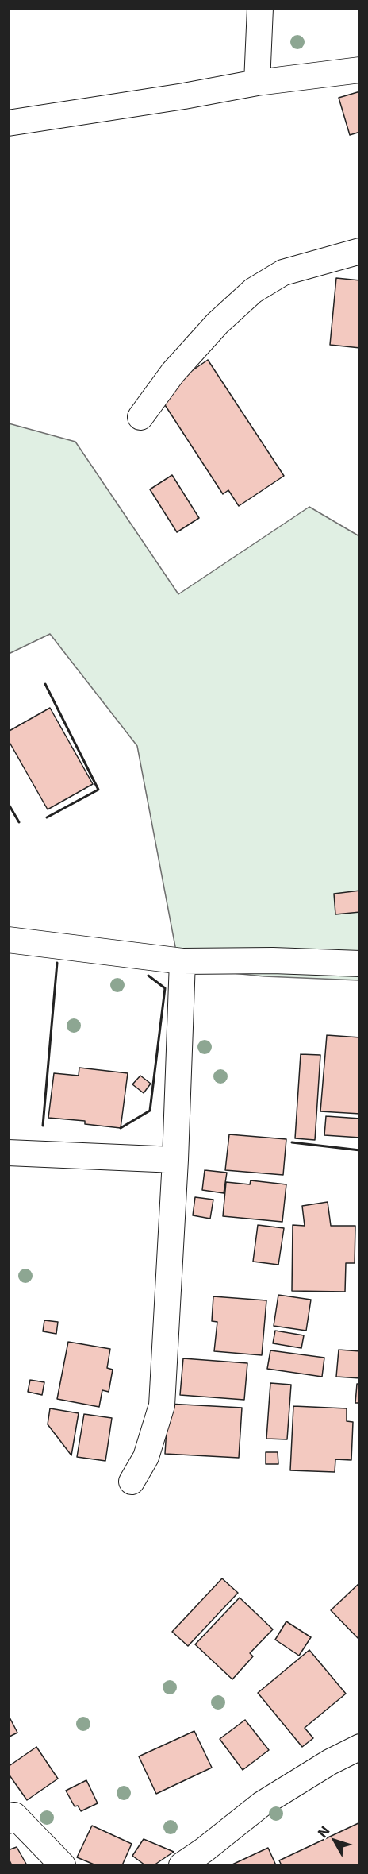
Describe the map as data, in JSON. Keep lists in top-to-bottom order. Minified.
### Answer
{"north":"top left"}
